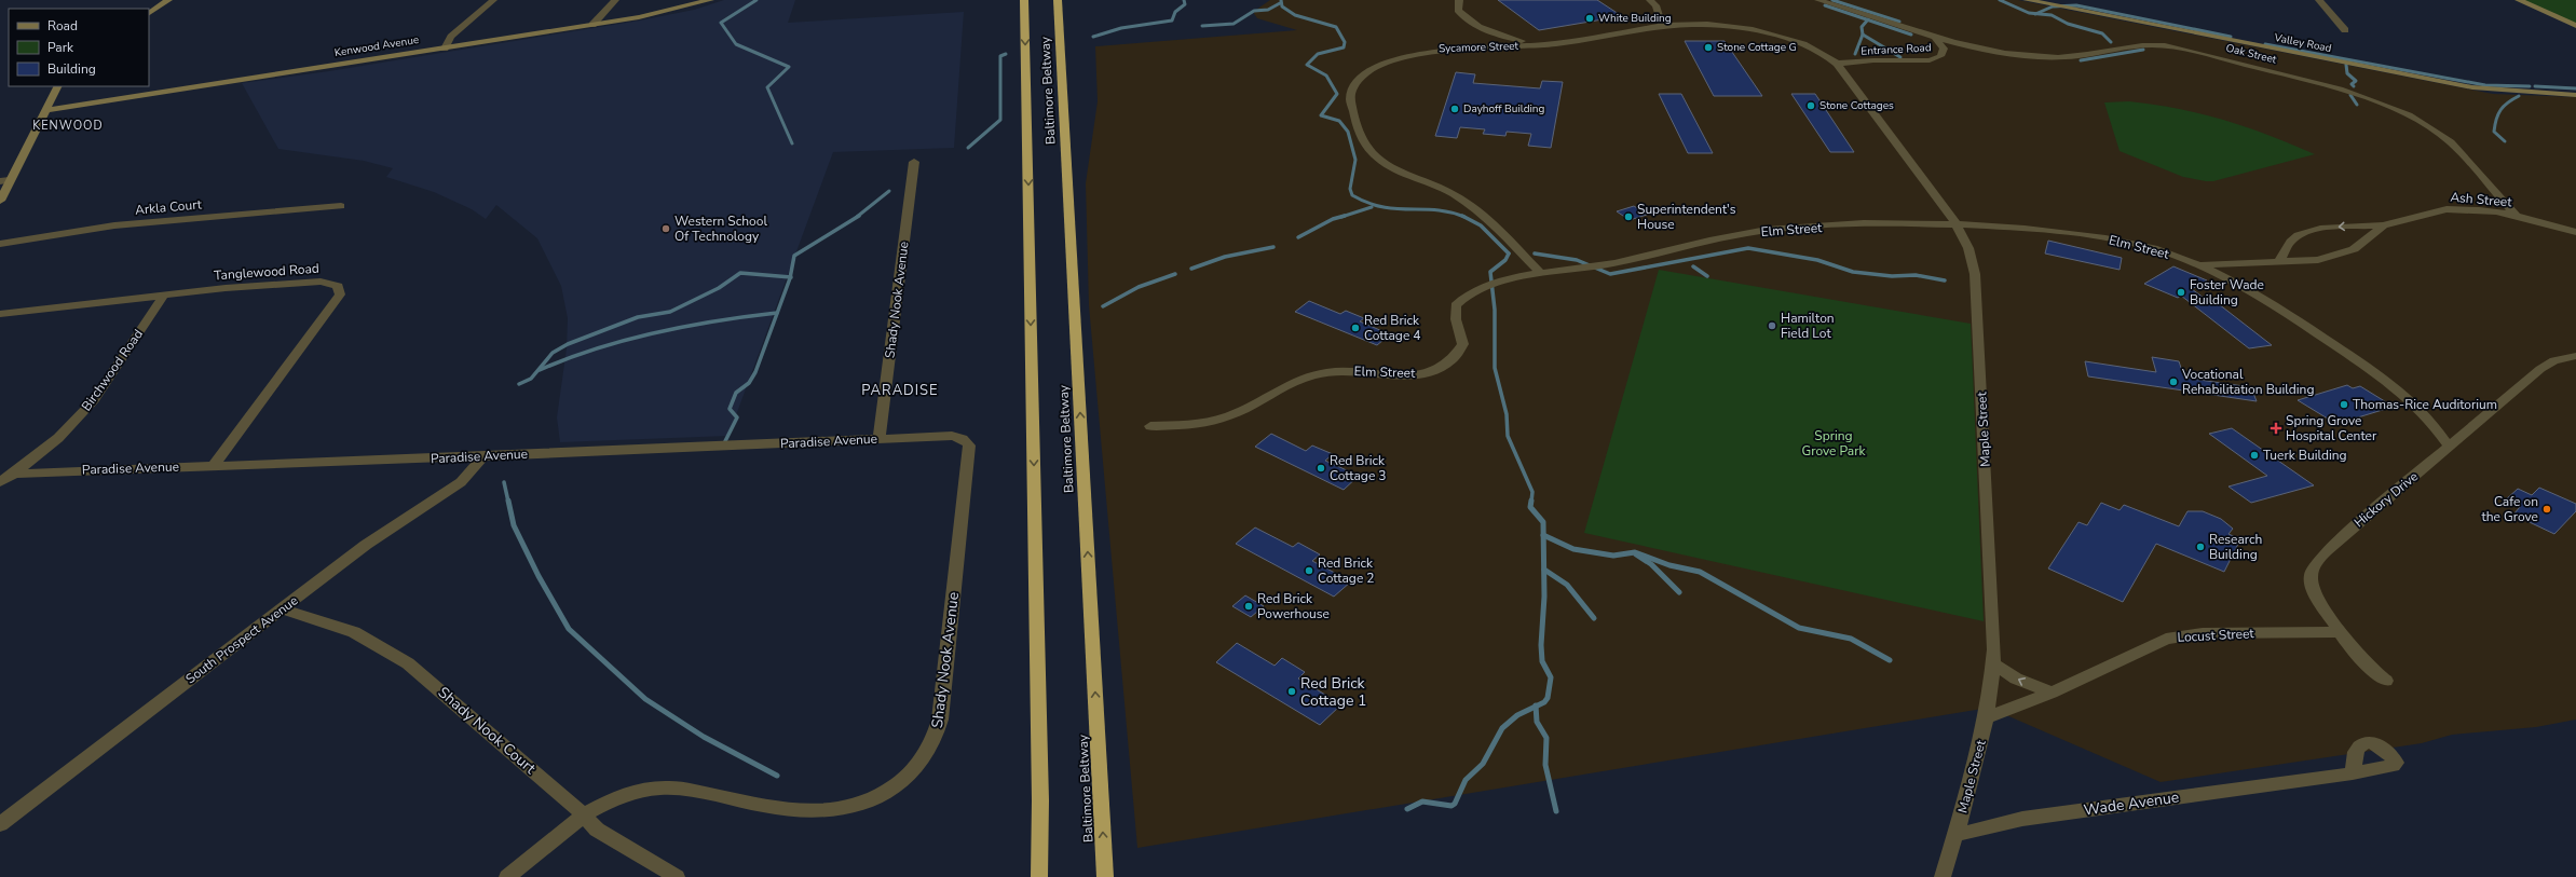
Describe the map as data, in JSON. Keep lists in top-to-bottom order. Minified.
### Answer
{"streets":{"highway":["Baltimore Beltway"],"street":["Valley Road","Kenwood Avenue","Sycamore Street","Entrance Road","Oak Street","Ash Street","Arkla Court","Elm Street","Tanglewood Road","Shady Nook Avenue","Birchwood Road","Maple Street","Paradise Avenue","Hickory Drive","Locust Street","South Prospect Avenue","Shady Nook Court","Wade Avenue"]},"crossings":[["Sycamore Street","Entrance Road"],["Sycamore Street","Elm Street"],["Sycamore Street","Maple Street"],["Entrance Road","Oak Street"],["Entrance Road","Maple Street"],["Oak Street","Ash Street"],["Ash Street","Elm Street"],["Elm Street","Maple Street"],["Elm Street","Hickory Drive"],["Tanglewood Road","Birchwood Road"],["Tanglewood Road","Paradise Avenue"],["Shady Nook Avenue","Paradise Avenue"],["Shady Nook Avenue","Shady Nook Court"],["Birchwood Road","Paradise Avenue"],["Maple Street","Locust Street"],["Maple Street","Wade Avenue"],["Paradise Avenue","South Prospect Avenue"],["Hickory Drive","Locust Street"],["South Prospect Avenue","Shady Nook Court"]],"districts":["KENWOOD","PARADISE"],"parks":["Spring Grove Park"],"places":{"other":["White Building","Stone Cottage G","Stone Cottages","Dayhoff Building","Superintendent's House","Western School Of Technology","Foster Wade Building","Hamilton Field Lot","Red Brick Cottage 4","Vocational Rehabilitation Building","Thomas-Rice Auditorium","Tuerk Building","Red Brick Cottage 3","Cafe on the Grove","Research Building","Red Brick Cottage 2","Red Brick Powerhouse","Red Brick Cottage 1"],"health":["Spring Grove Hospital Center"]},"legend":["Road","Park","Building"]}
